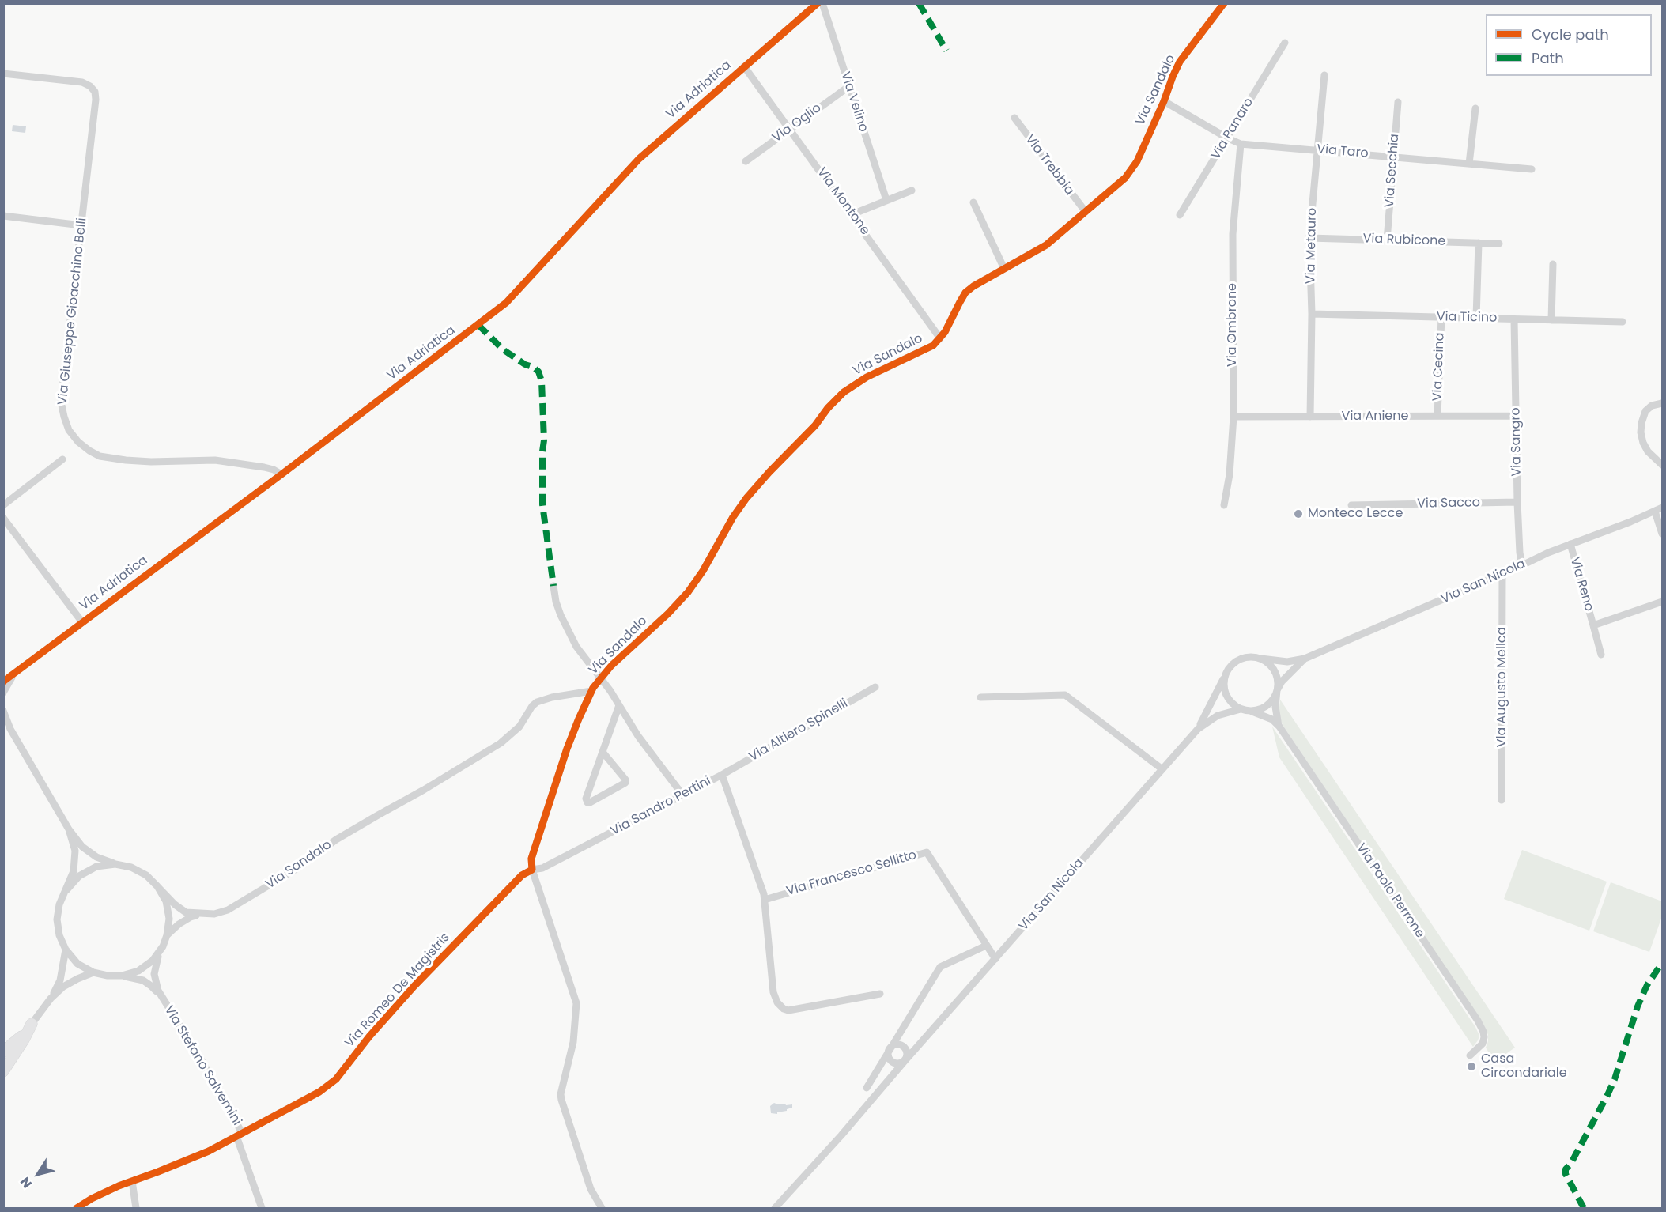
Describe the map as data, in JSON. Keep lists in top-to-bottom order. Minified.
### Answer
{"streets":{"street":["Via Adriatica","Via Sandalo","Via Velino","Via Oglio","Via Panaro","Via Taro","Via Trebbia","Via Secchia","Via Montone","Via Rubicone","Via Metauro","Via Giuseppe Gioacchino Belli","Via Ticino","Via Ombrone","Via Cecina","Via Aniene","Via Sangro","Via Sacco","Via San Nicola","Via Reno","Via Augusto Melica","Via Altiero Spinelli","Via Sandro Pertini","Via Francesco Sellitto","Via Paolo Perrone","Via Romeo De Magistris","Via Stefano Salvemini"]},"crossings":[["Via Adriatica","Via Montone"],["Via Adriatica","Via Giuseppe Gioacchino Belli"],["Via Sandalo","Via Taro"],["Via Sandalo","Via Trebbia"],["Via Sandalo","Via Montone"],["Via Sandalo","Via Stefano Salvemini"],["Via Velino","Via Oglio"],["Via Oglio","Via Montone"],["Via Panaro","Via Taro"],["Via Taro","Via Secchia"],["Via Taro","Via Metauro"],["Via Taro","Via Ombrone"],["Via Secchia","Via Rubicone"],["Via Rubicone","Via Metauro"],["Via Metauro","Via Ticino"],["Via Metauro","Via Aniene"],["Via Ticino","Via Cecina"],["Via Ticino","Via Sangro"],["Via Ombrone","Via Aniene"],["Via Cecina","Via Aniene"],["Via Aniene","Via Sangro"],["Via Sangro","Via Sacco"],["Via Sangro","Via San Nicola"],["Via San Nicola","Via Reno"],["Via San Nicola","Via Augusto Melica"],["Via San Nicola","Via Francesco Sellitto"],["Via San Nicola","Via Paolo Perrone"],["Via Altiero Spinelli","Via Sandro Pertini"],["Via Sandro Pertini","Via Francesco Sellitto"],["Via Sandro Pertini","Via Romeo De Magistris"],["Via Romeo De Magistris","Via Stefano Salvemini"]],"places":["Monteco Lecce","Casa Circondariale"],"legend":["Cycle path","Path"],"north":"bottom left"}
